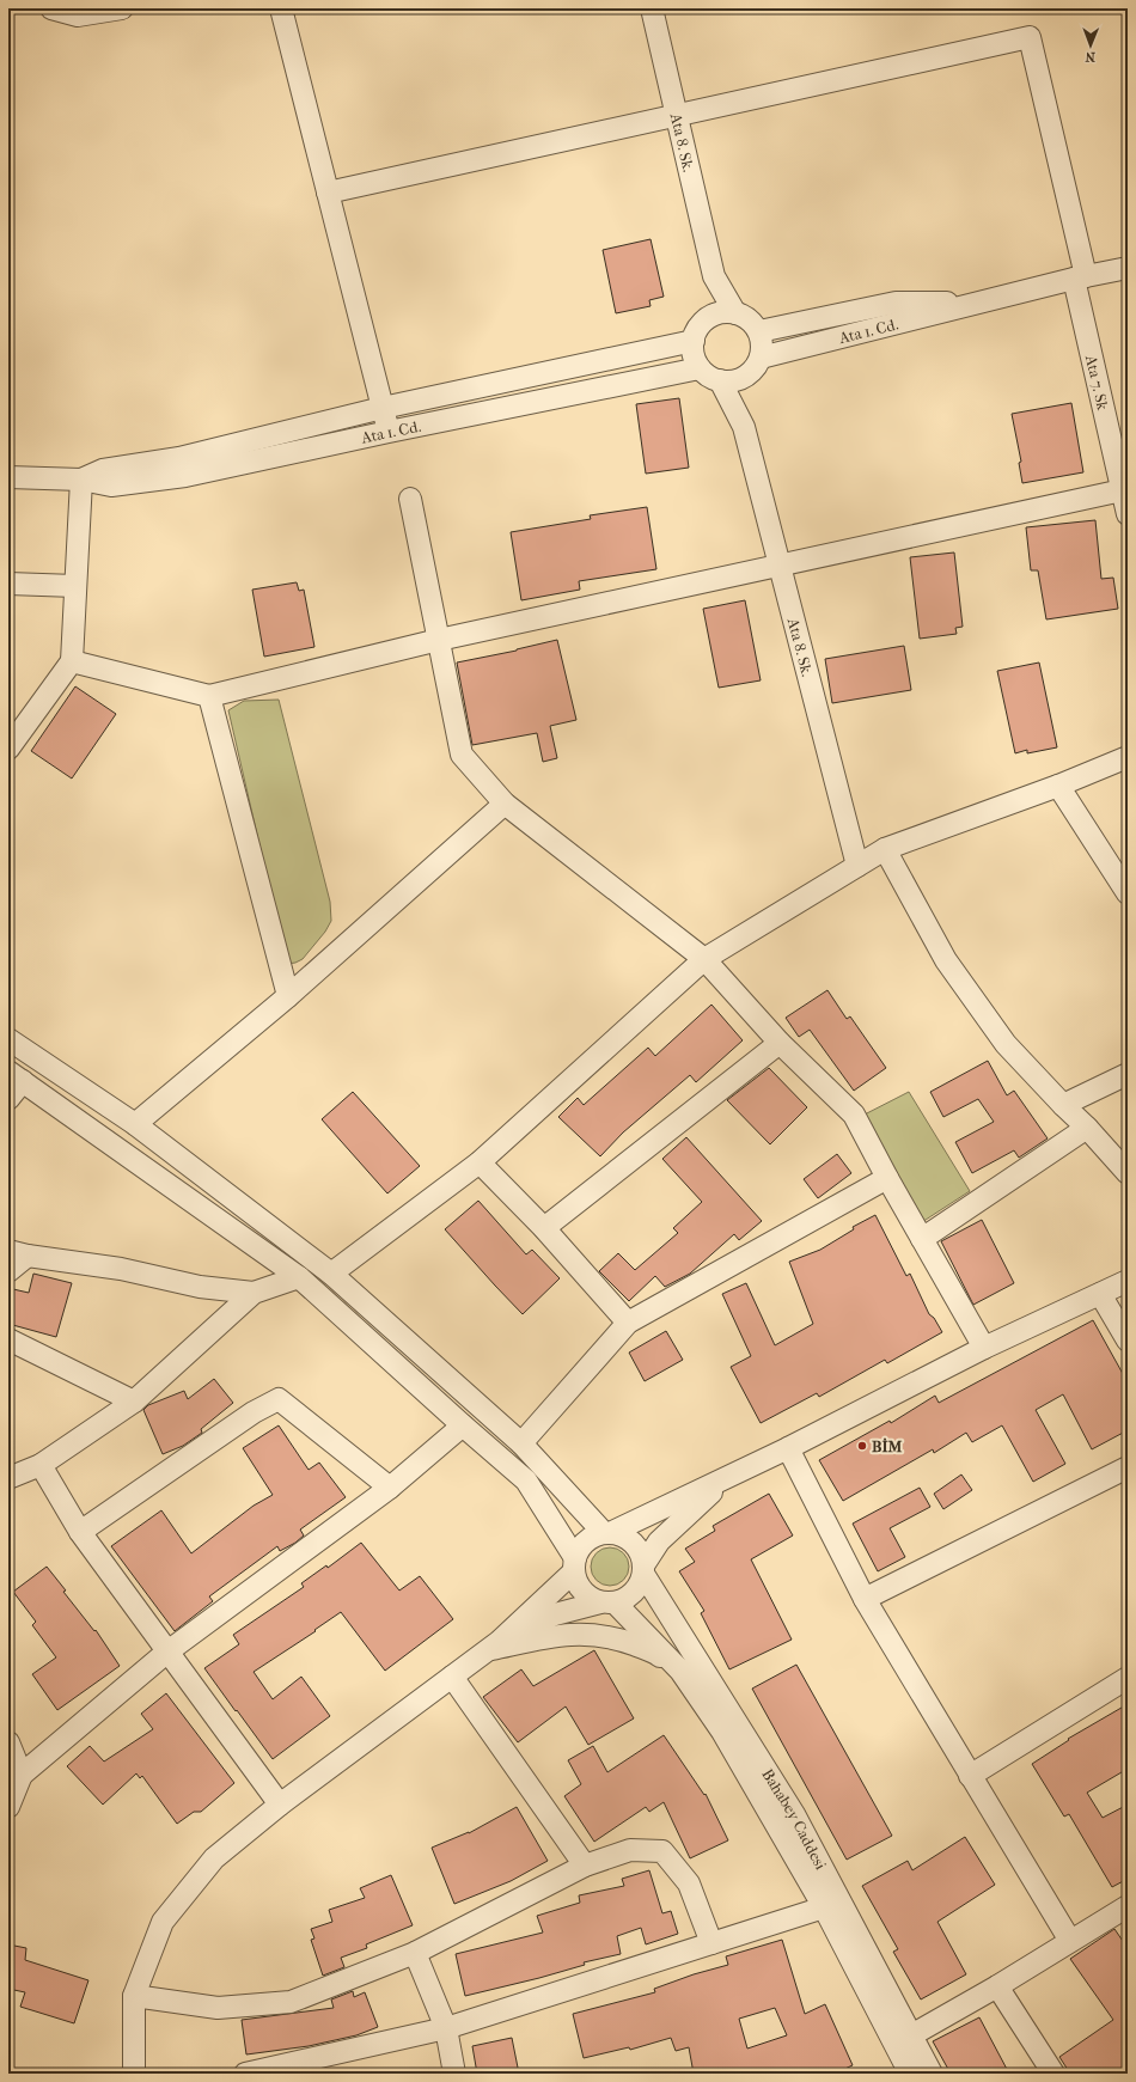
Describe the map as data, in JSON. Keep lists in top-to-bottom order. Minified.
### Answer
{"streets":{"street":["Ata 8. Sk.","Ata 1. Cd.","Ata 7. Sk","Bahabey Caddesi"]},"crossings":[["Ata 8. Sk.","Ata 7. Sk"],["Ata 1. Cd.","Ata 7. Sk"]],"places":["BİM"],"north":"bottom"}
